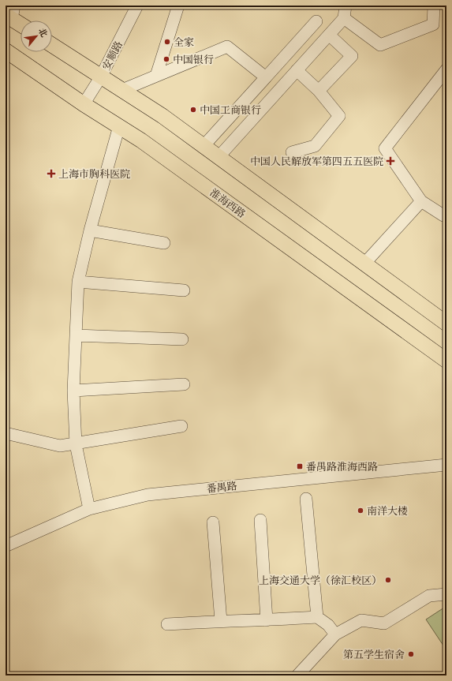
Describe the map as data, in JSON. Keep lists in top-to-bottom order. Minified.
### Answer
{"streets":{"main road":["淮海西路"],"street":["安顺路","番禺路"]},"crossings":[["安顺路","淮海西路"]],"places":{"other":["全家","中国银行","中国工商银行","南洋大楼","上海交通大学（徐汇校区）","第五学生宿舍"],"health":["中国人民解放军第四五五医院","上海市胸科医院"],"transit":["番禺路淮海西路"]},"north":"top right"}
